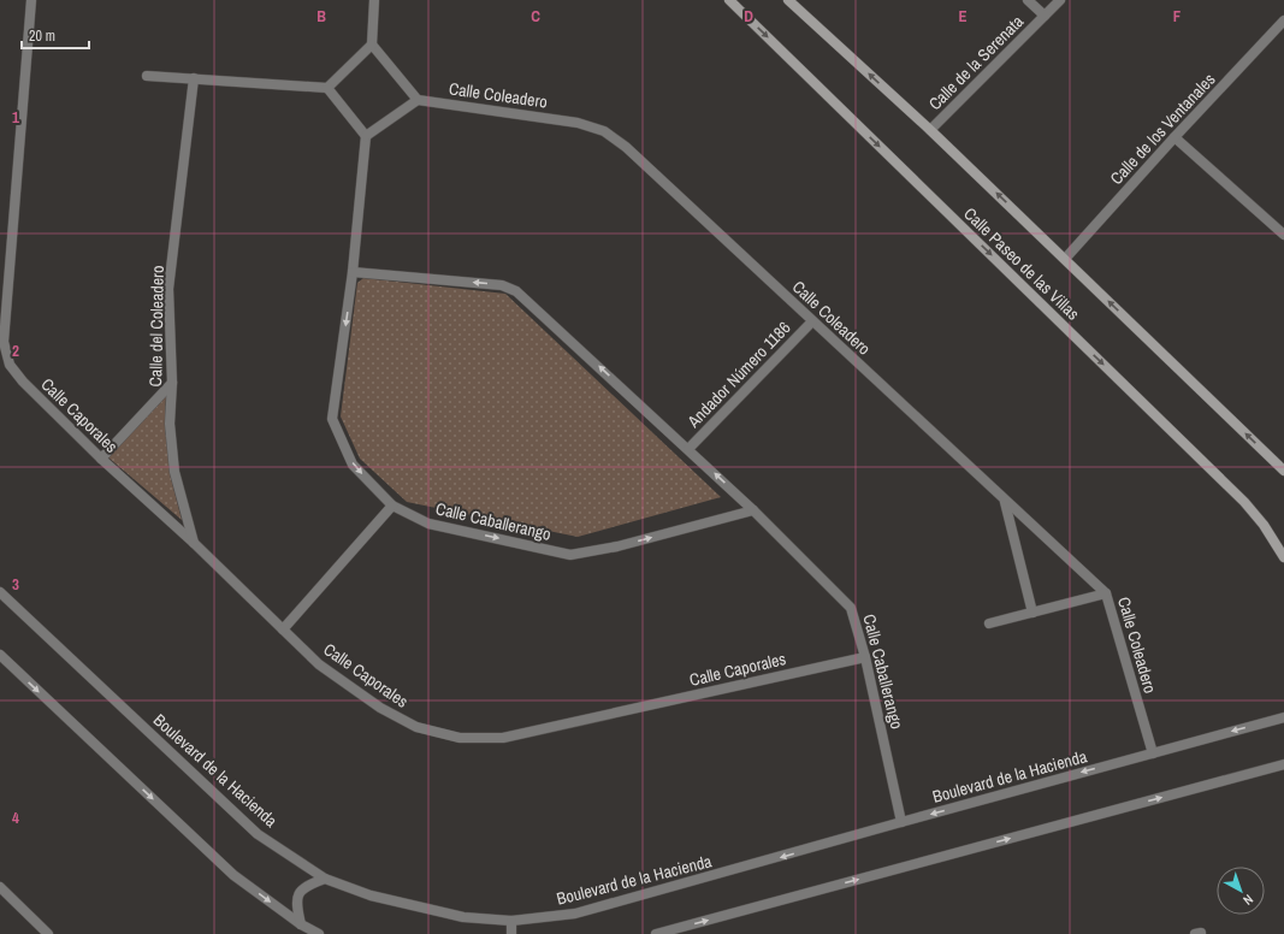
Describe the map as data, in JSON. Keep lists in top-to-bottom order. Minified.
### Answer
{"streets":{"street":["Calle de la Serenata","Calle Coleadero","Calle de los Ventanales","Calle Paseo de las Villas","Calle del Coleadero","Andador Número 1186","Calle Caporales","Calle Caballerango","Boulevard de la Hacienda"]},"crossings":[["Calle de la Serenata","Calle Paseo de las Villas"],["Calle Coleadero","Andador Número 1186"],["Calle Coleadero","Boulevard de la Hacienda"],["Calle de los Ventanales","Calle Paseo de las Villas"],["Calle del Coleadero","Calle Caporales"],["Andador Número 1186","Calle Caballerango"],["Calle Caporales","Calle Caballerango"],["Calle Caballerango","Boulevard de la Hacienda"]],"scale_bar":"20 m","north":"bottom right","grid":{"columns":["B","C","D","E","F"],"rows":["1","2","3","4"]}}
